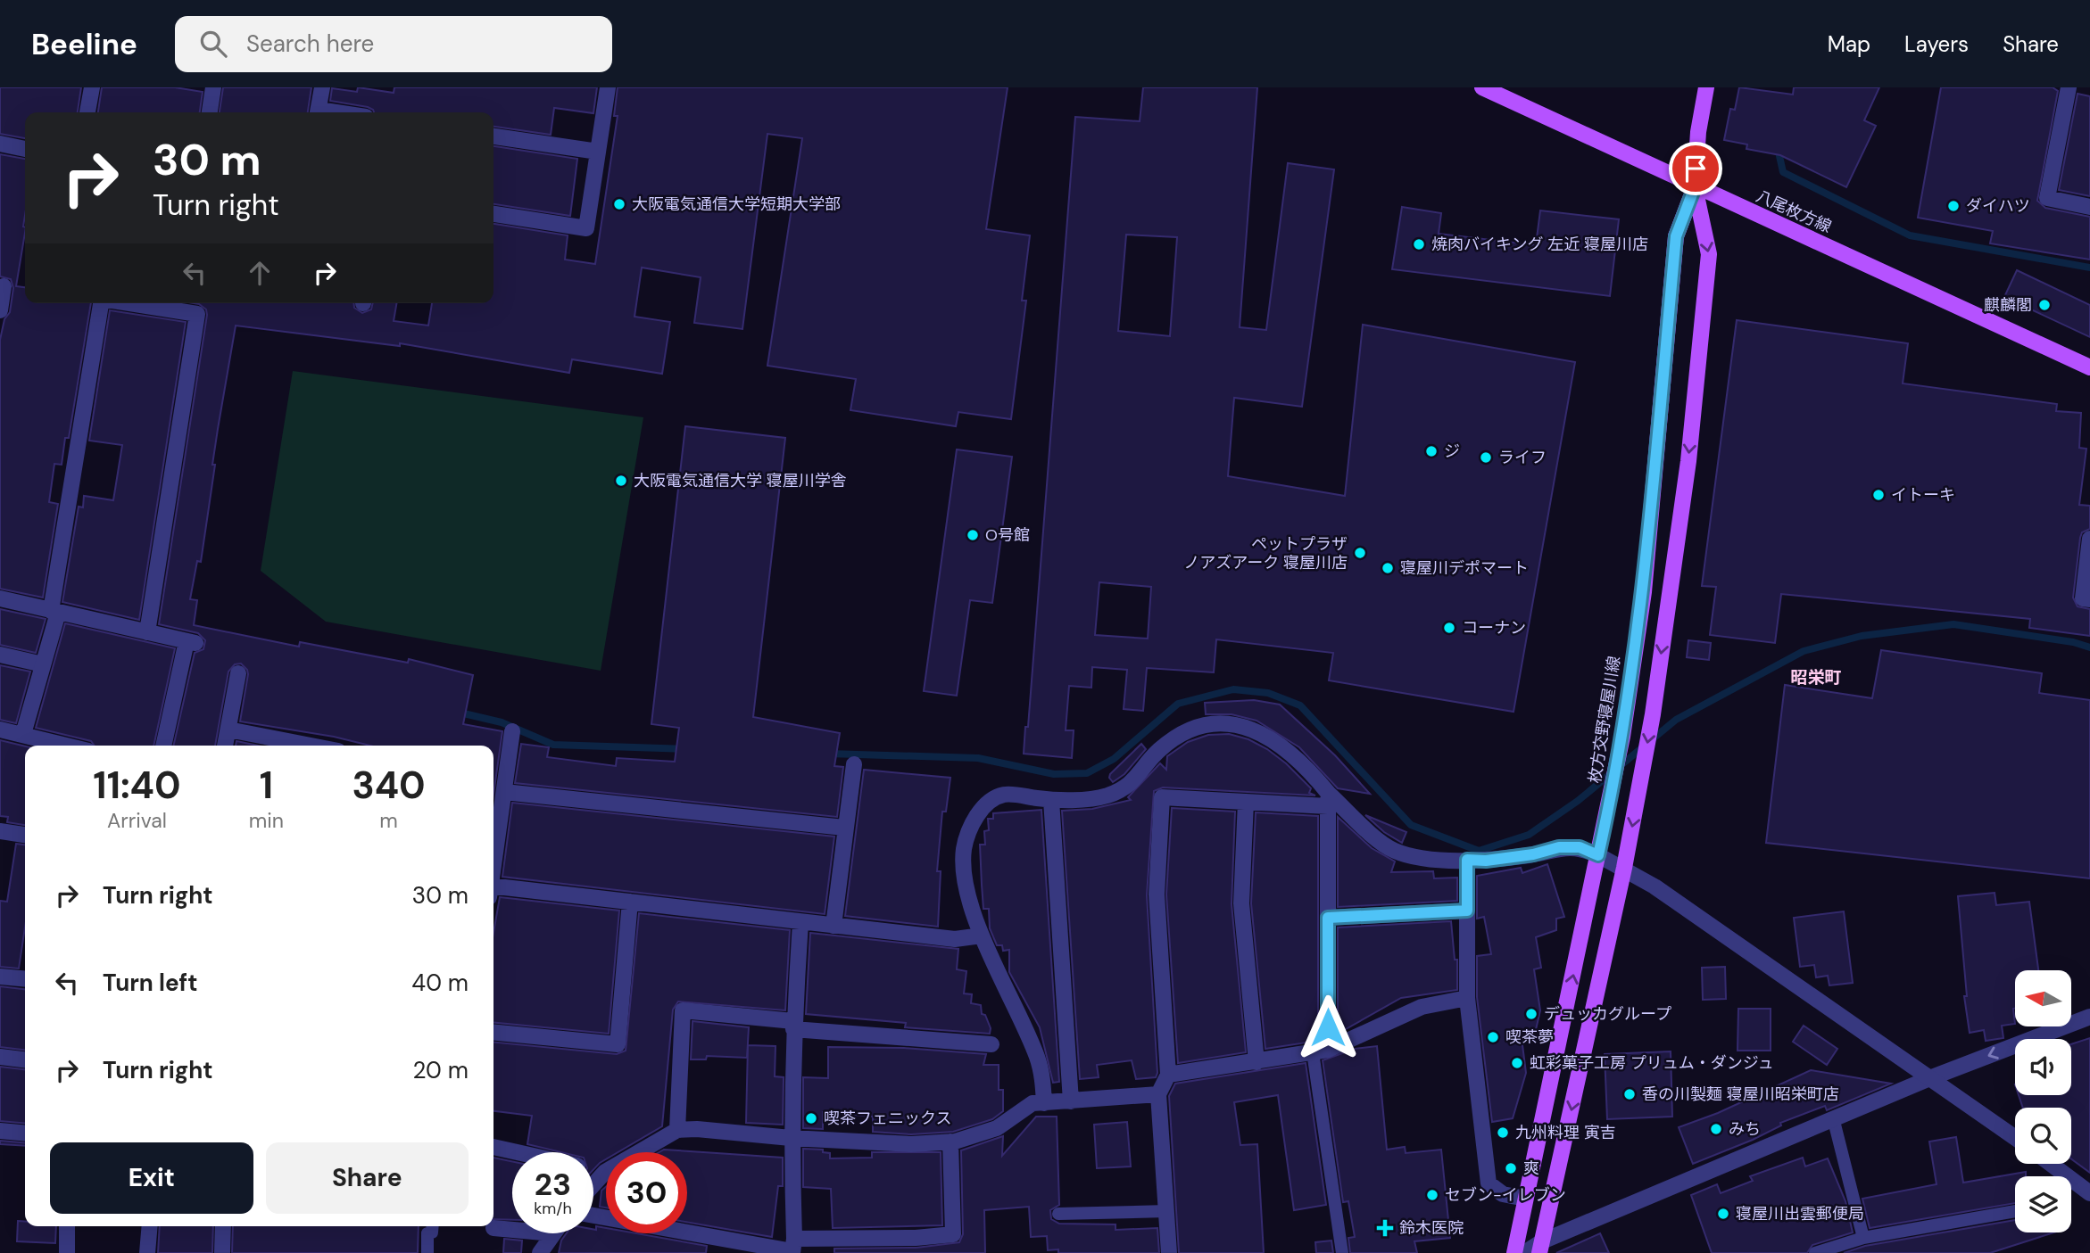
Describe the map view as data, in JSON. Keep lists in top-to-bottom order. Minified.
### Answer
{"streets":{"main road":["八尾枚方線","枚方交野寝屋川線"]},"crossings":[["八尾枚方線","枚方交野寝屋川線"]],"districts":["昭栄町"],"places":{"other":["大阪電気通信大学短期大学部","ダイハツ","焼肉バイキング 左近 寝屋川店","麒麟閣","ジ","ライフ","大阪電気通信大学 寝屋川学舎","イトーキ","O号館","ペットプラザ ノアズアーク 寝屋川店","寝屋川デポマート","コーナン","デュッカグループ","喫茶夢","虹彩菓子工房 プリュム・ダンジュ","香の川製麺 寝屋川昭栄町店","喫茶フェニックス","みち","九州料理 寅吉","爽","セブン-イレブン","寝屋川出雲郵便局"],"health":["鈴木医院"]},"north":"left","page":{"header":"Beeline","search":"Search here","nav":["Map","Layers","Share"],"turn":["30 m","Turn right"],"eta":["11:40","Arrival","1","min","340","m"],"list":[{"name":"Turn right","value":"30 m"},{"name":"Turn left","value":"40 m"},{"name":"Turn right","value":"20 m"}],"buttons":["Exit","Share"],"speed":"23 km/h","limit":"30"}}
